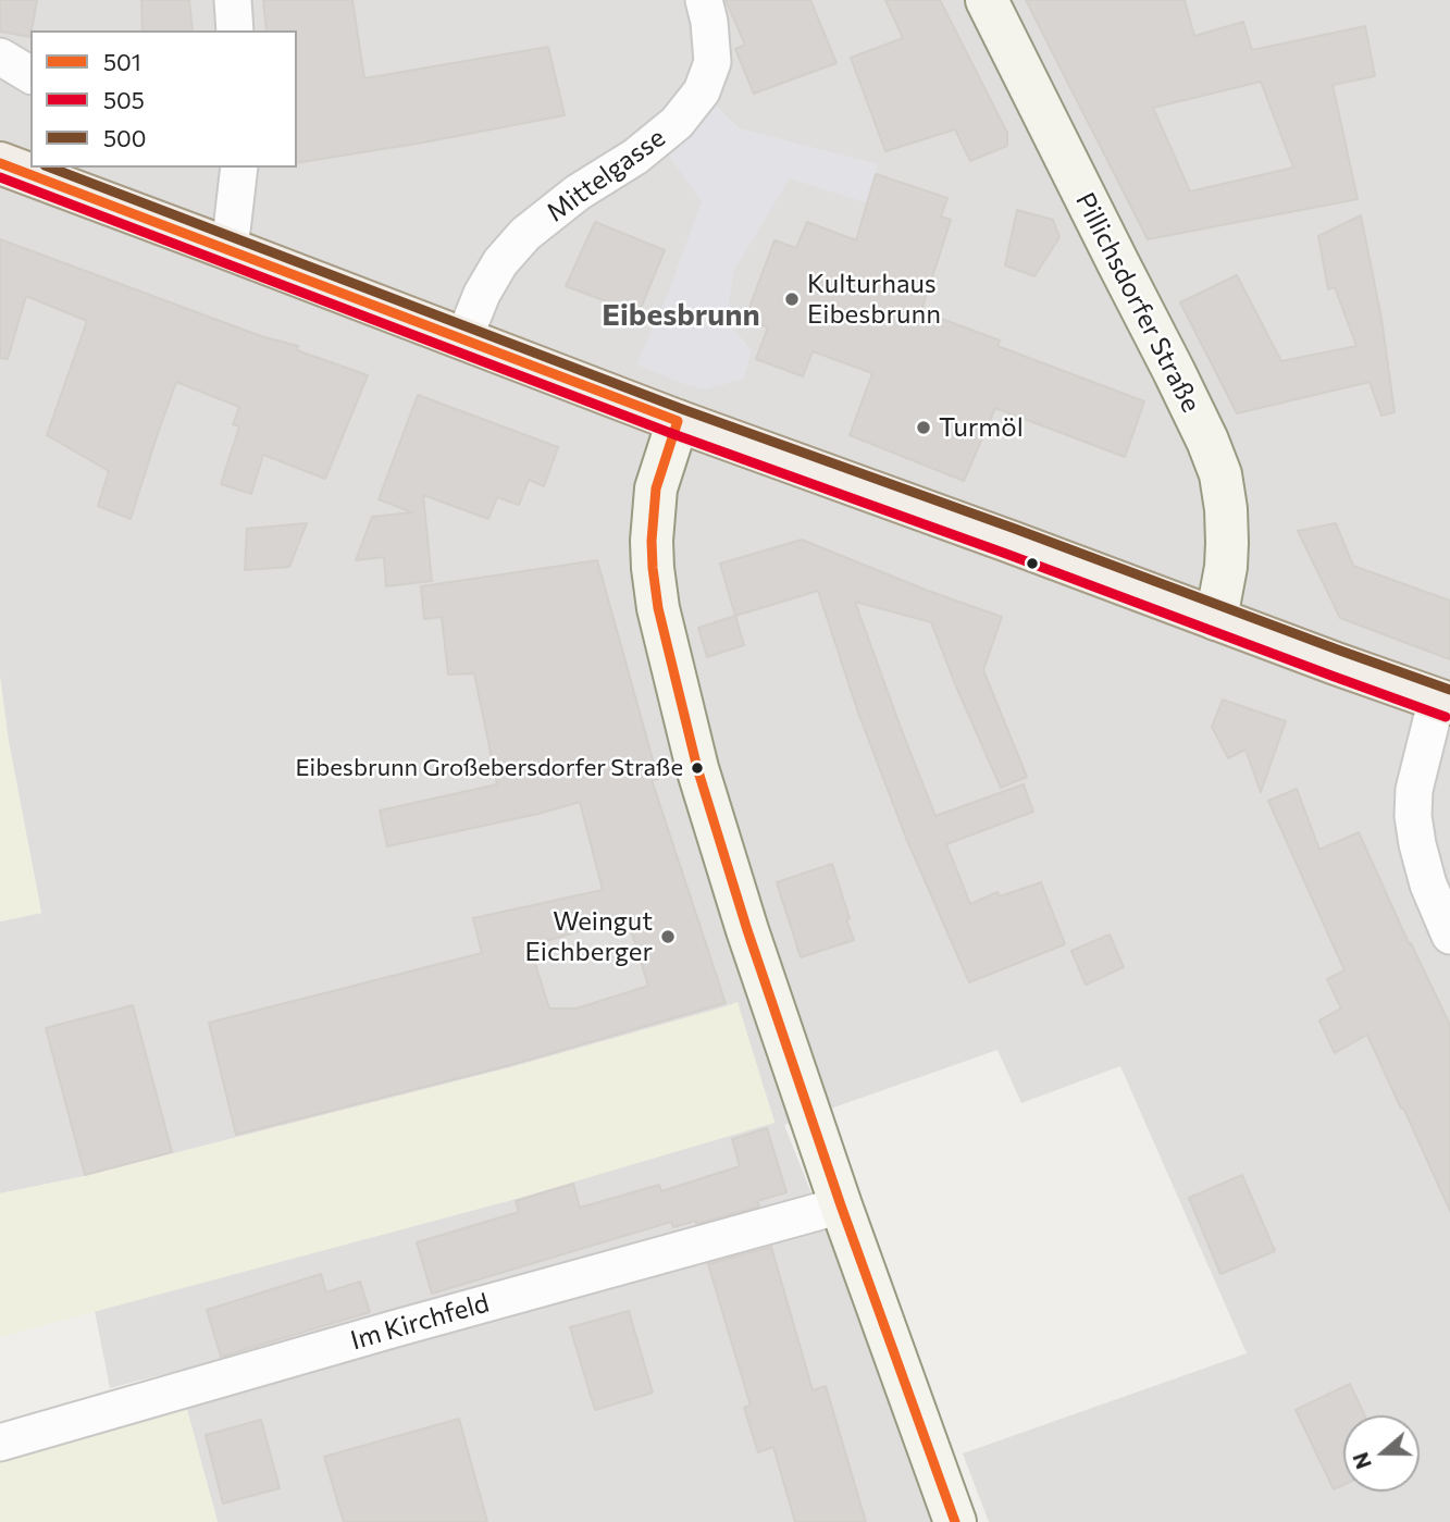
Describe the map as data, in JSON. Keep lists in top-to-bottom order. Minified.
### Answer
{"streets":{"street":["Mittelgasse","Pillichsdorfer Straße","Im Kirchfeld"]},"districts":["Eibesbrunn"],"places":["Kulturhaus Eibesbrunn","Turmöl","Eibesbrunn Großebersdorfer Straße","Weingut Eichberger"],"lines":["transit line 501","transit line 500","transit line 505"],"legend":["501","505","500"],"north":"left"}
